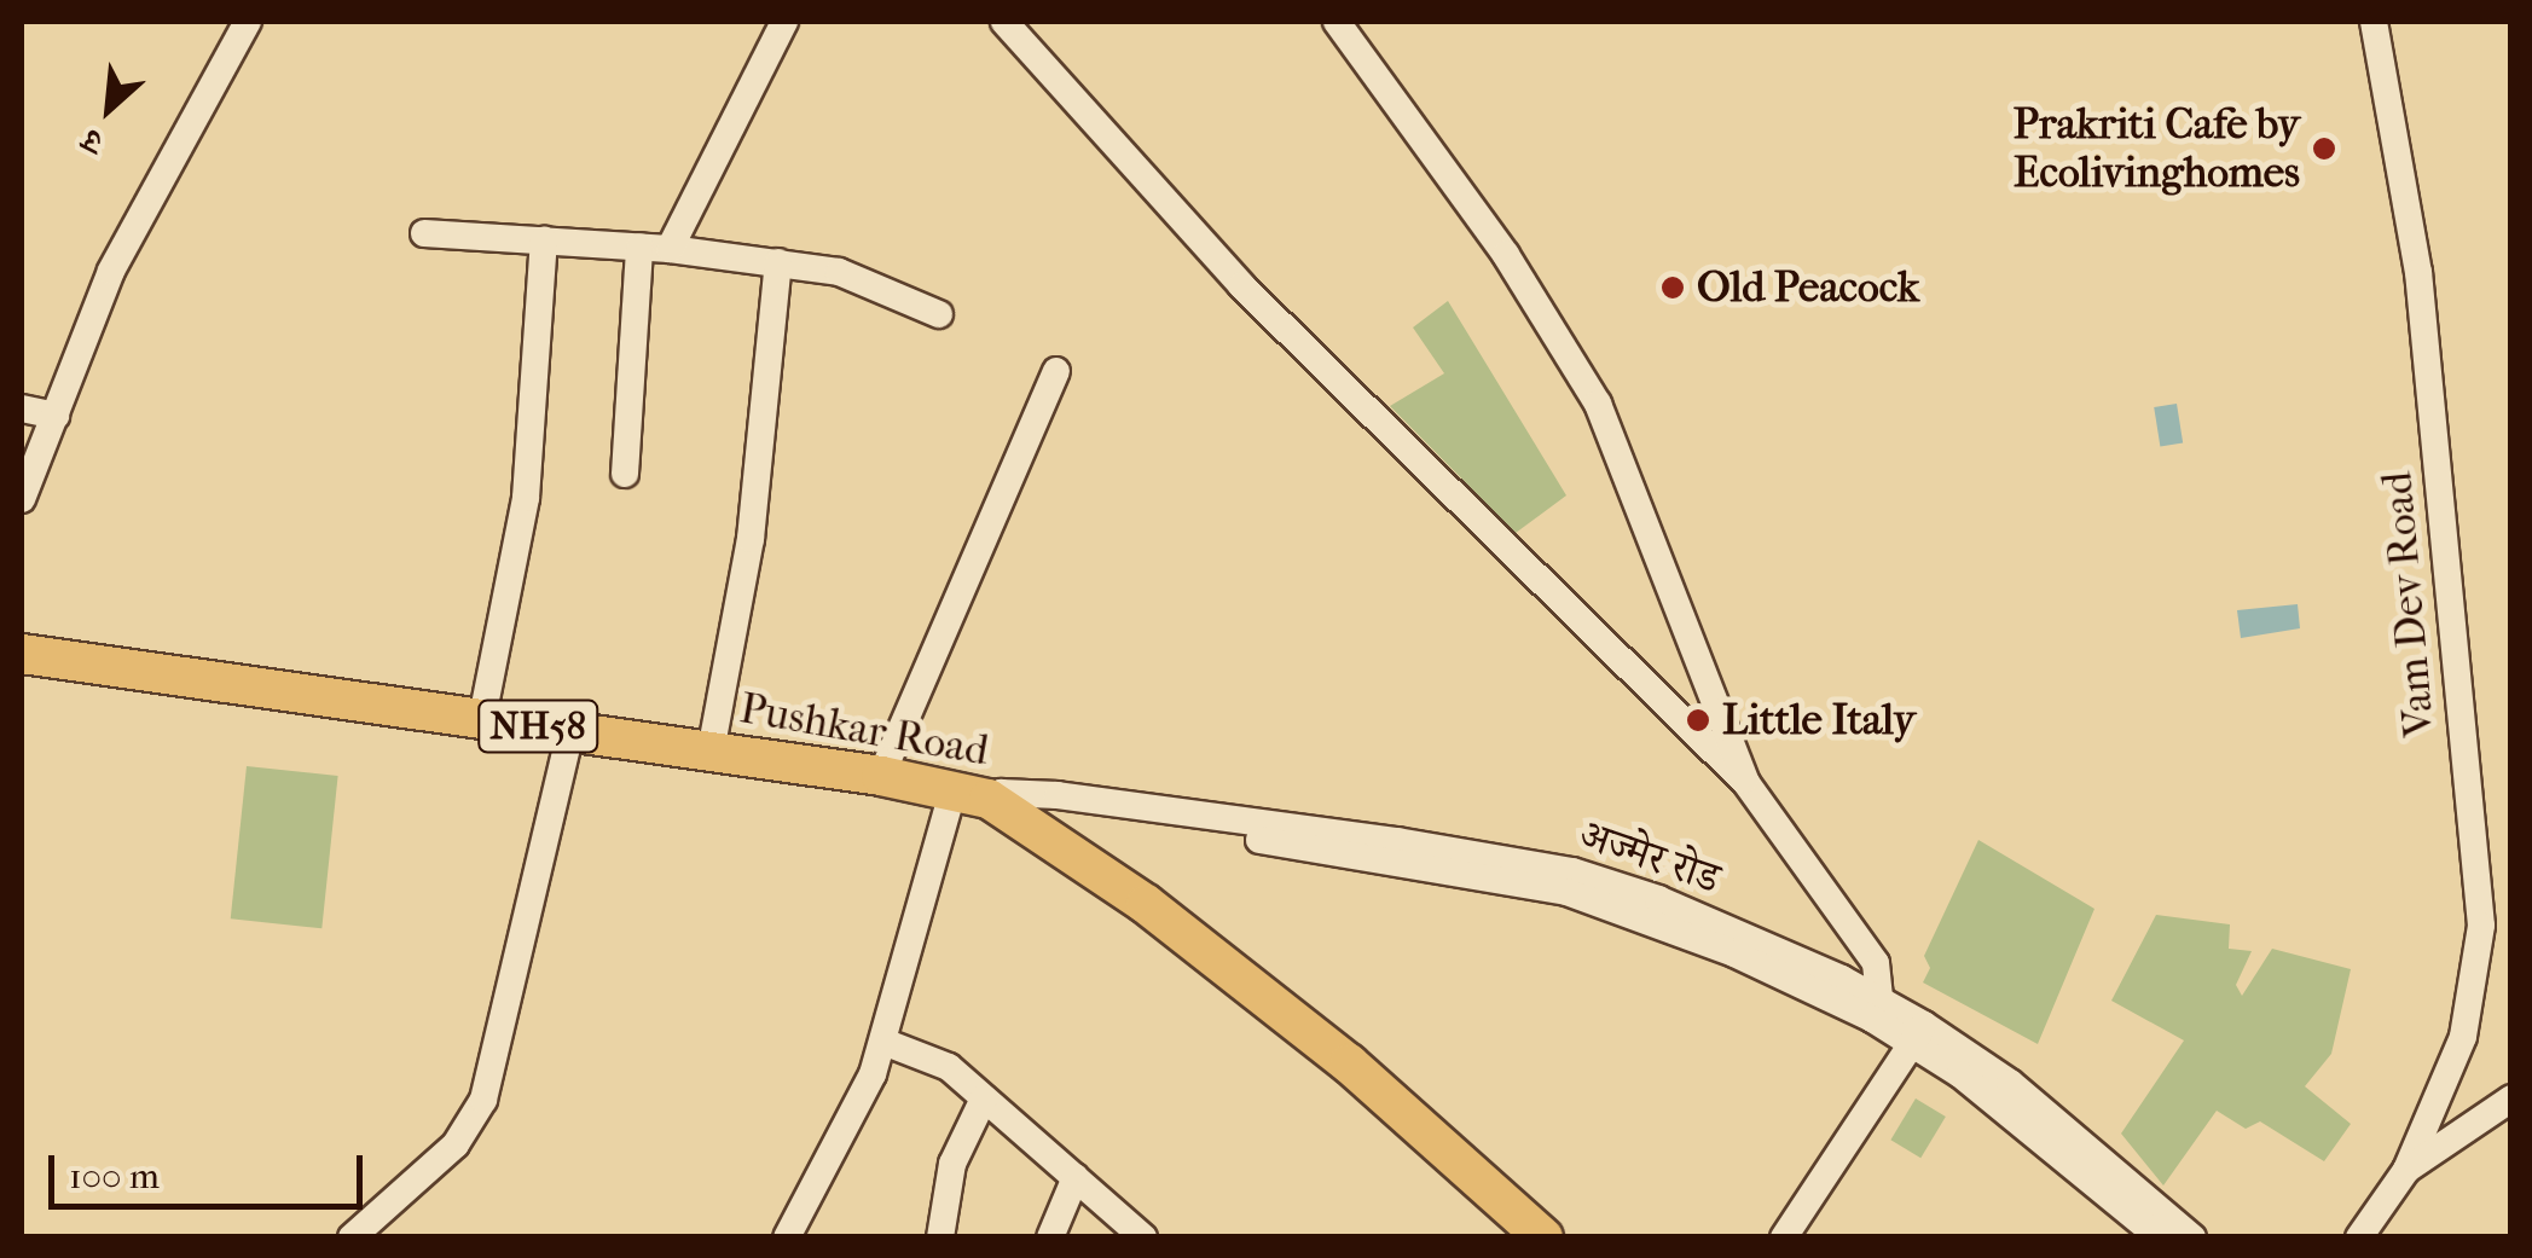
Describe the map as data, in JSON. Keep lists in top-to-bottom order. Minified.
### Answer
{"streets":{"highway":["NH58","Pushkar Road"],"street":["Vam Dev Road","अज्मेर रोड"]},"crossings":[["Pushkar Road","अज्मेर रोड"]],"places":["Prakriti Cafe by Ecolivinghomes","Old Peacock","Little Italy"],"scale_bar":"100 m","north":"bottom left"}
